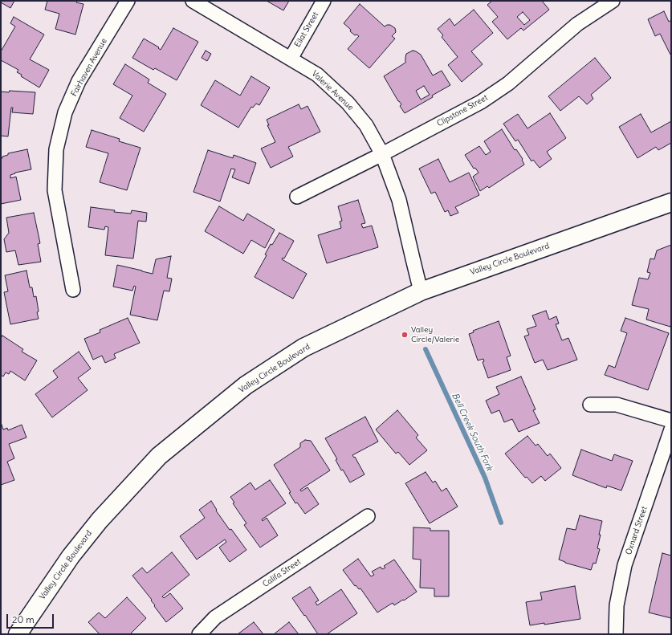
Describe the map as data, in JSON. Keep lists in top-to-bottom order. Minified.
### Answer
{"streets":{"main road":["Valley Circle Boulevard"],"street":["Eilat Street","Fairhaven Avenue","Valerie Avenue","Clipstone Street","Oxnard Street","Califa Street"]},"crossings":[["Eilat Street","Valerie Avenue"],["Valerie Avenue","Clipstone Street"],["Valerie Avenue","Valley Circle Boulevard"]],"water":["Bell Creek South Fork"],"places":["Valley Circle/Valerie"],"scale_bar":"20 m"}
